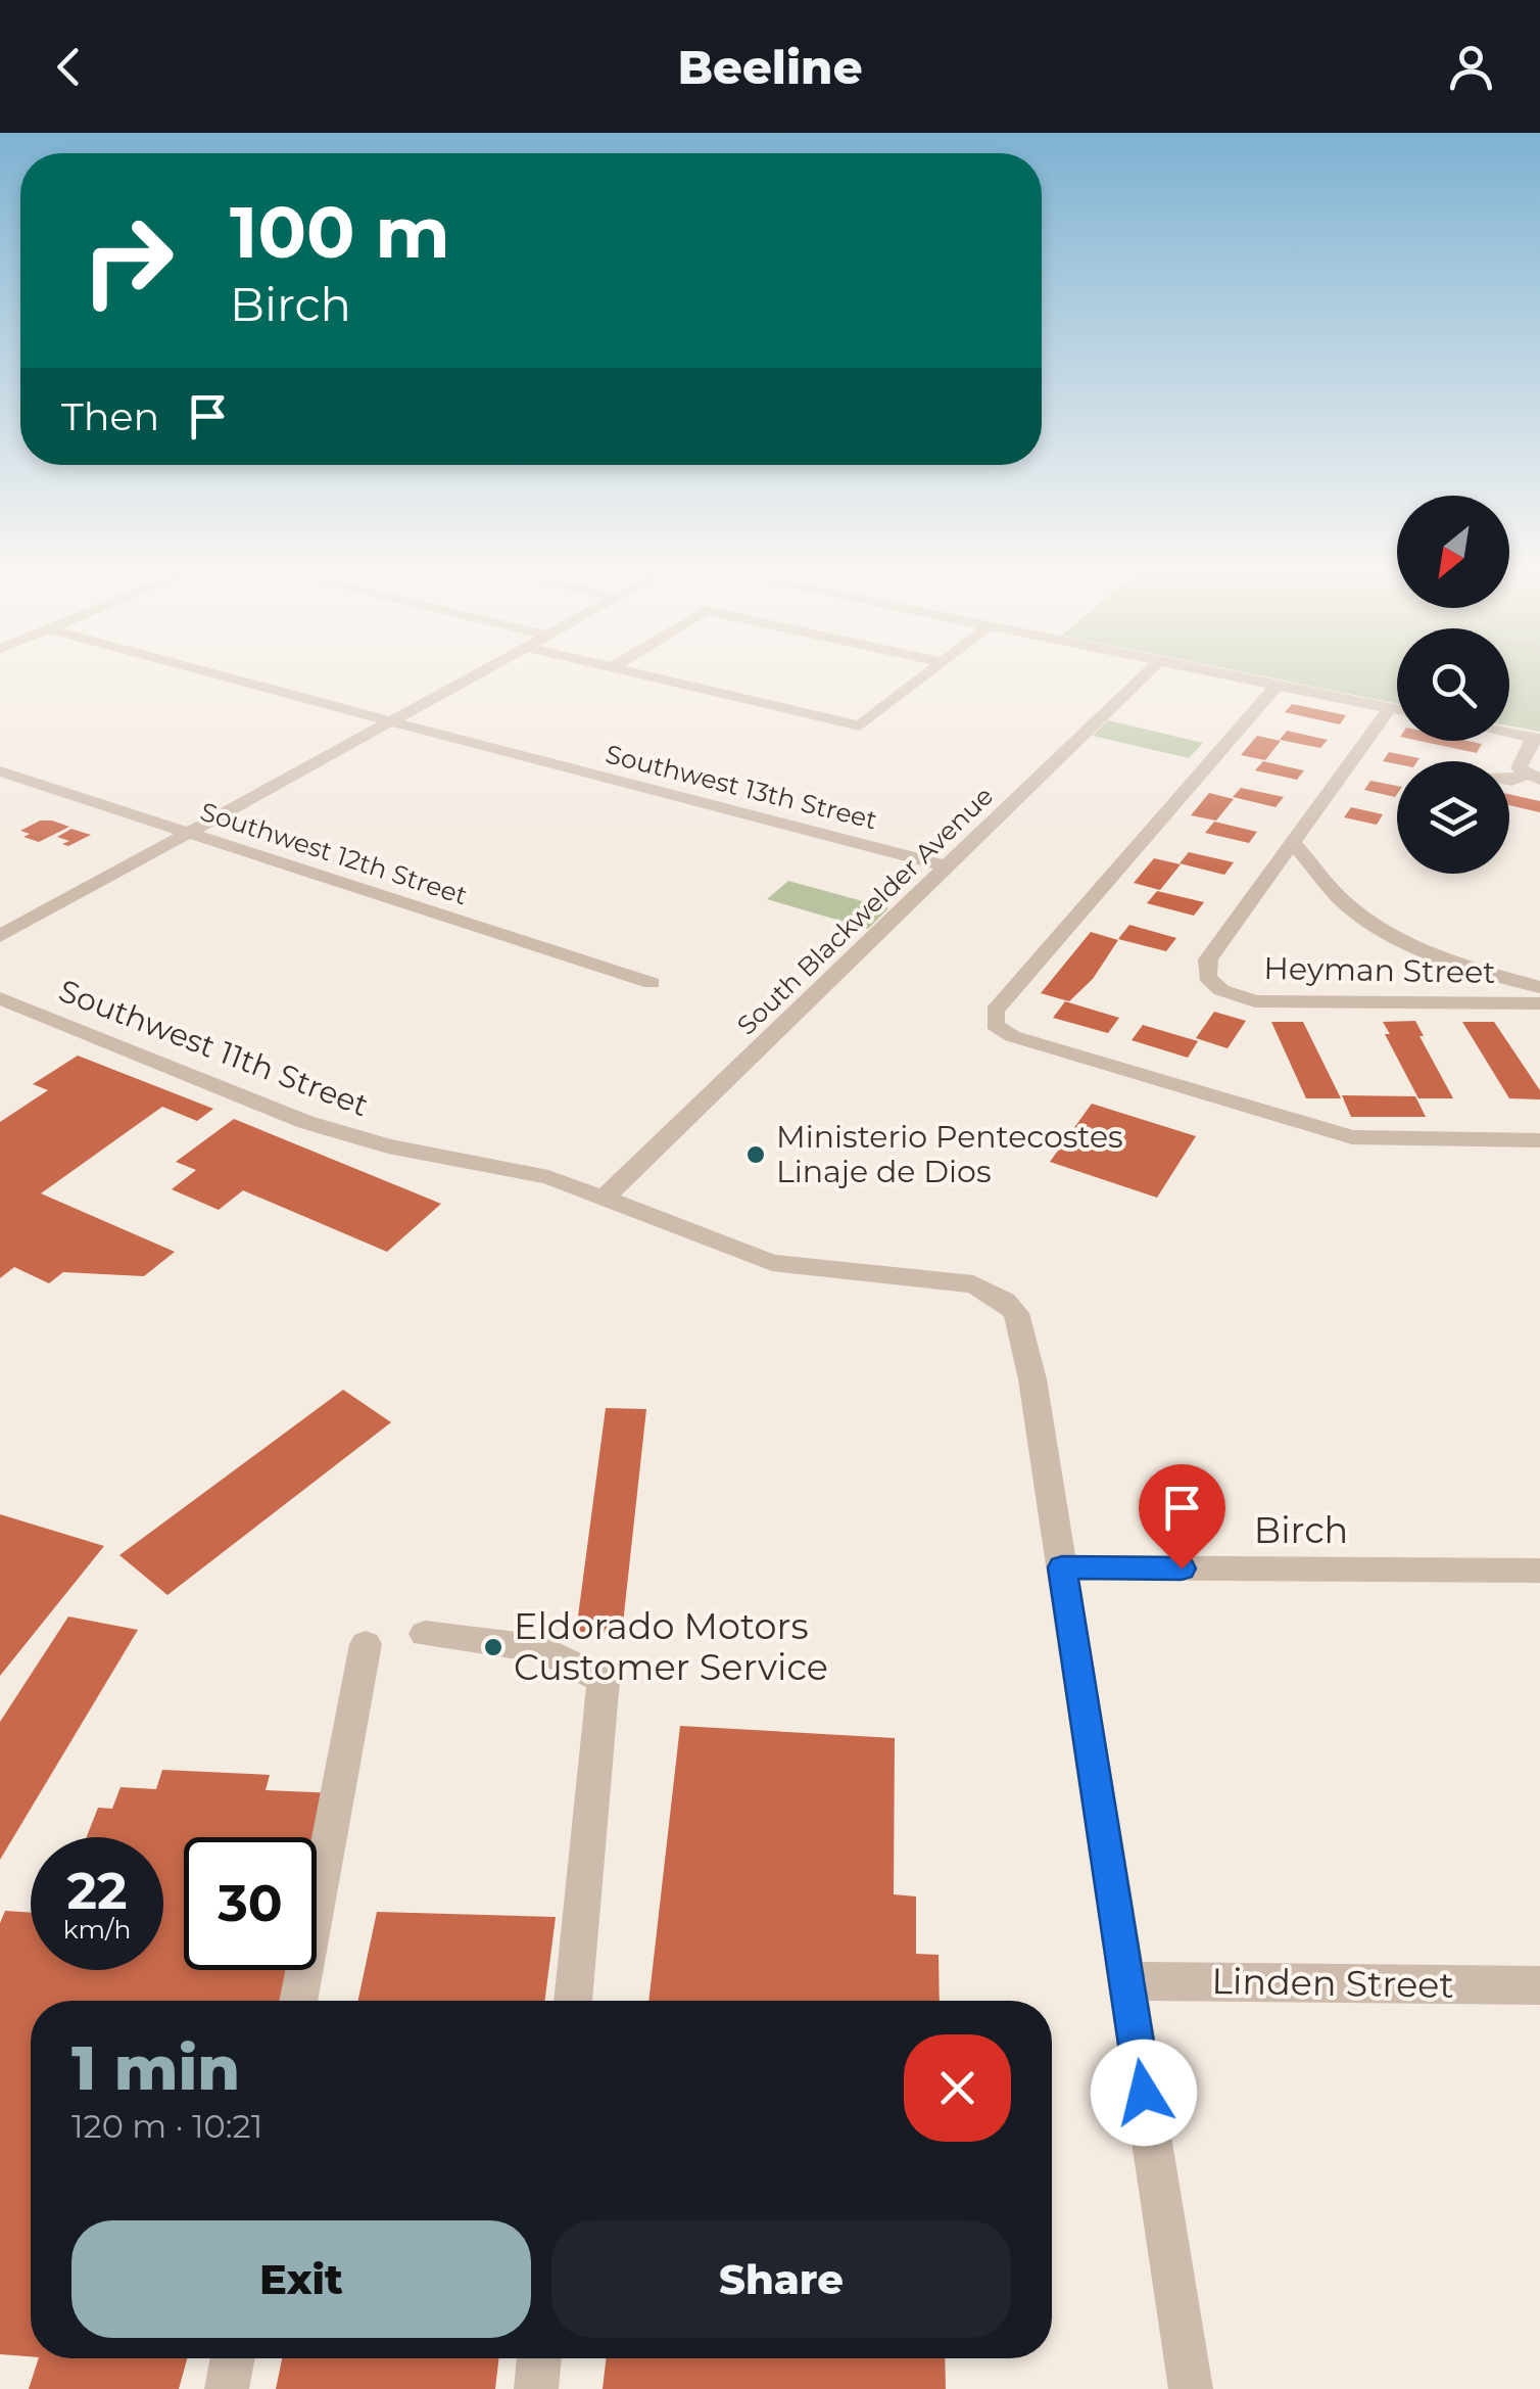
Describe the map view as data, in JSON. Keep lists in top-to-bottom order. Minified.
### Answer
{"streets":{"street":["Southwest 13th Street","Southwest 12th Street","South Blackwelder Avenue","Heyman Street","Southwest 11th Street","Birch","Linden Street"]},"crossings":[["Southwest 13th Street","South Blackwelder Avenue"],["South Blackwelder Avenue","Southwest 11th Street"],["Southwest 11th Street","Birch"]],"places":["Ministerio Pentecostes Linaje de Dios","Eldorado Motors Customer Service"],"north":"bottom left","page":{"header":"Beeline","turn":["100 m","Birch"],"then":"Then","speed":"22 km/h","limit":"30","heading":["1 min","120 m · 10:21"],"buttons":["Exit","Share"]}}
